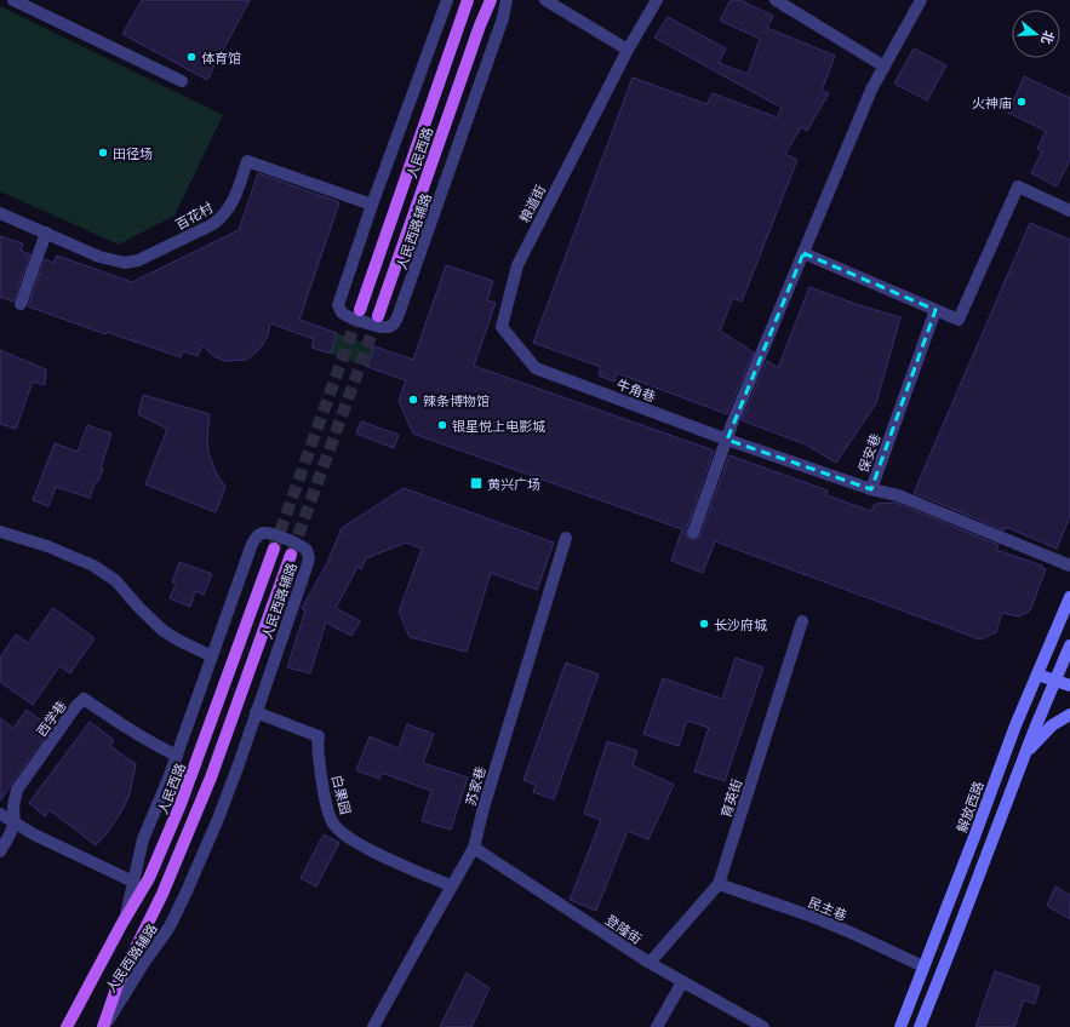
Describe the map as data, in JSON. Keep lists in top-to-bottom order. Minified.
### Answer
{"streets":{"main road":["人民西路","解放西路"],"street":["粮道街","百花村","人民西路辅路","牛角巷","保安巷","西学巷","苏家巷","白果园","育英街","民主巷","登隆街"]},"crossings":[["人民西路","人民西路辅路"],["粮道街","牛角巷"],["百花村","人民西路辅路"],["人民西路辅路","西学巷"],["人民西路辅路","白果园"],["牛角巷","保安巷"],["苏家巷","白果园"],["苏家巷","登隆街"],["育英街","民主巷"],["育英街","登隆街"],["解放西路","民主巷"]],"places":{"other":["体育馆","火神庙","田径场","辣条博物馆","银星悦上电影城","长沙府城"],"transit":["黄兴广场"]},"north":"right"}
